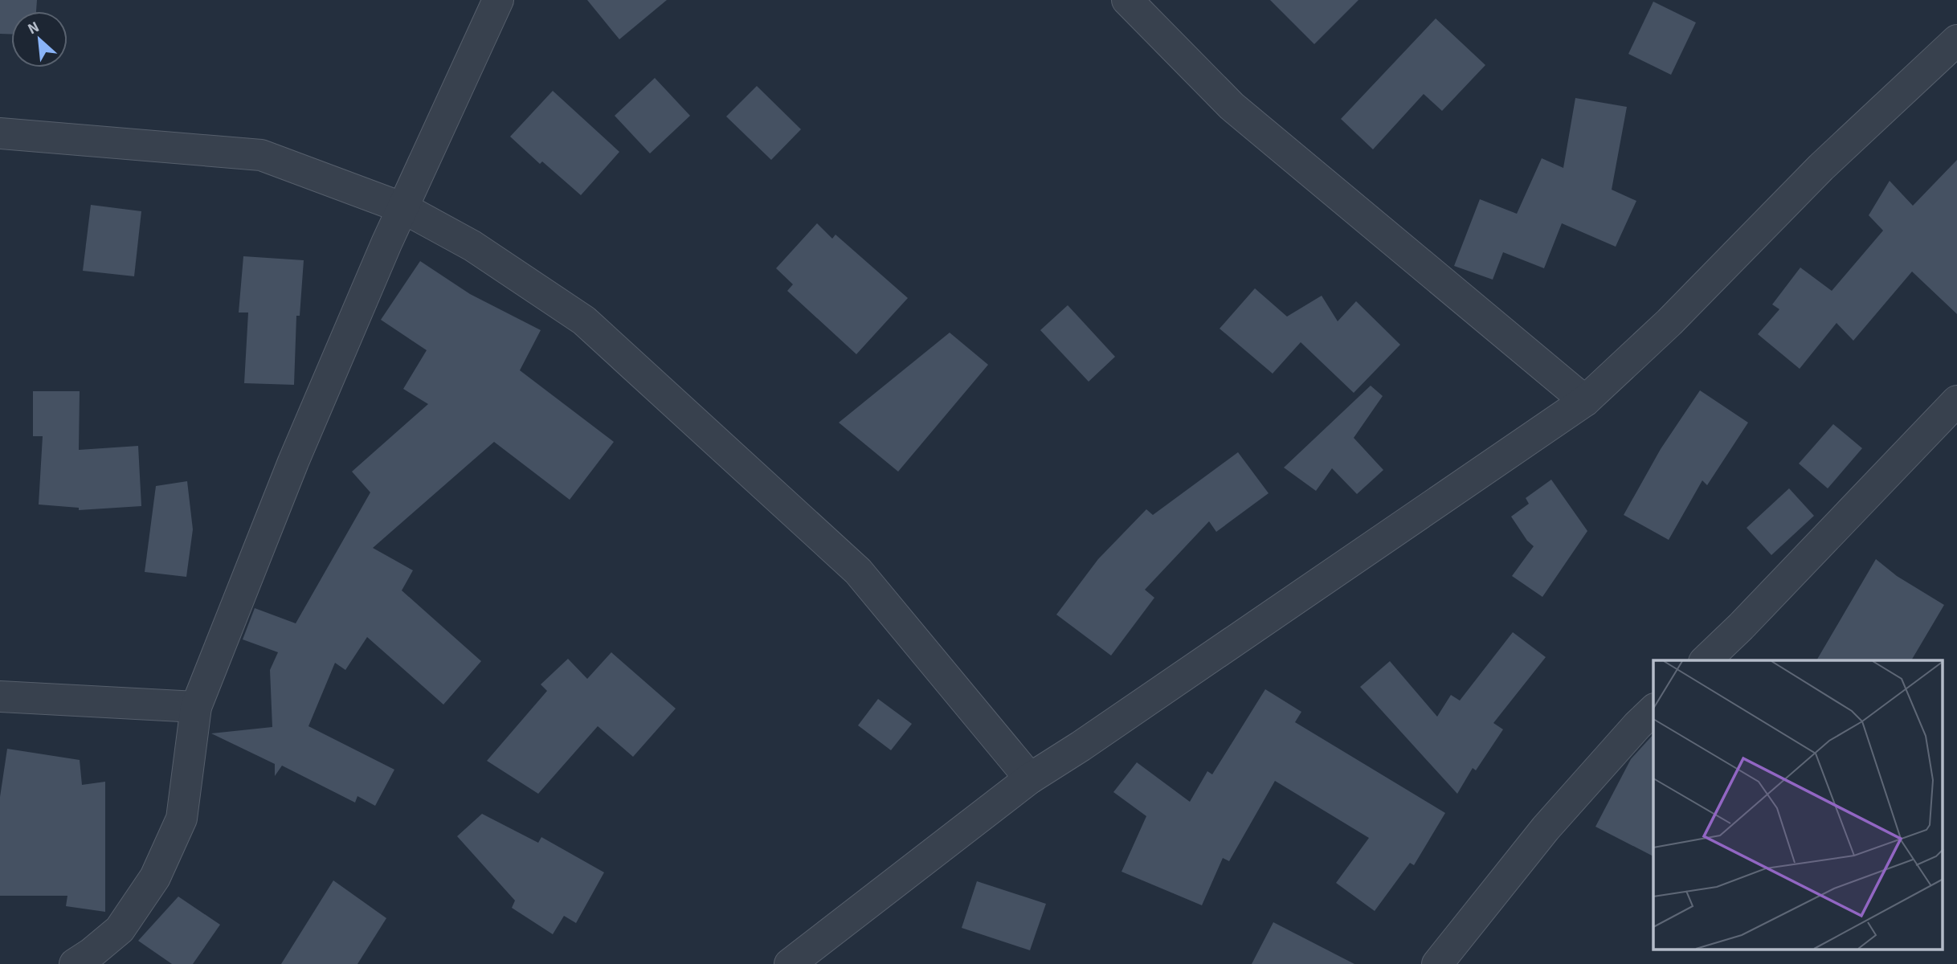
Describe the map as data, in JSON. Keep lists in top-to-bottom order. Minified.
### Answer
{"north":"top left"}
